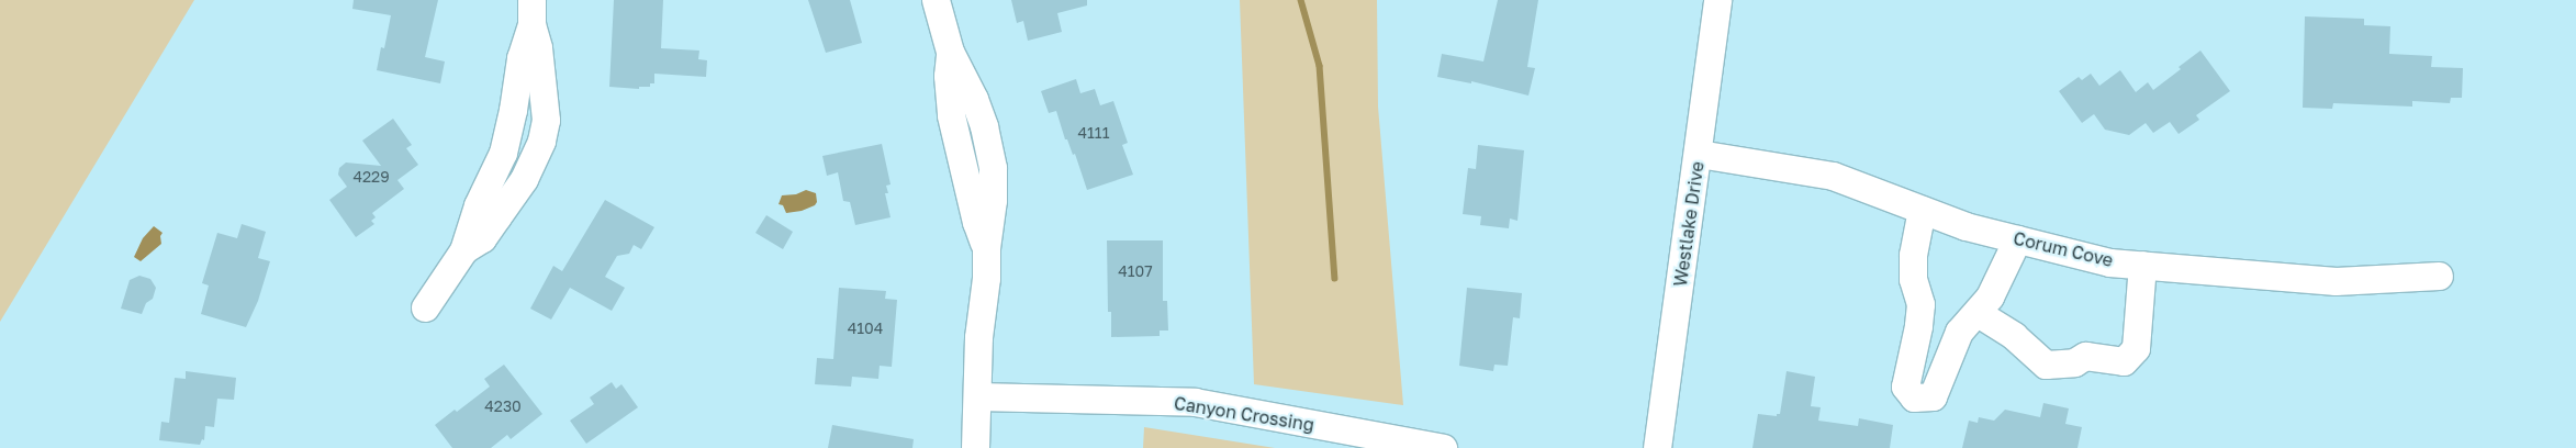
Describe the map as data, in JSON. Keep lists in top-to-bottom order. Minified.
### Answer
{"streets":{"street":["Westlake Drive","Corum Cove","Canyon Crossing"]},"crossings":[["Westlake Drive","Corum Cove"]],"house_numbers":["4111","4229","4107","4104","4230"]}
